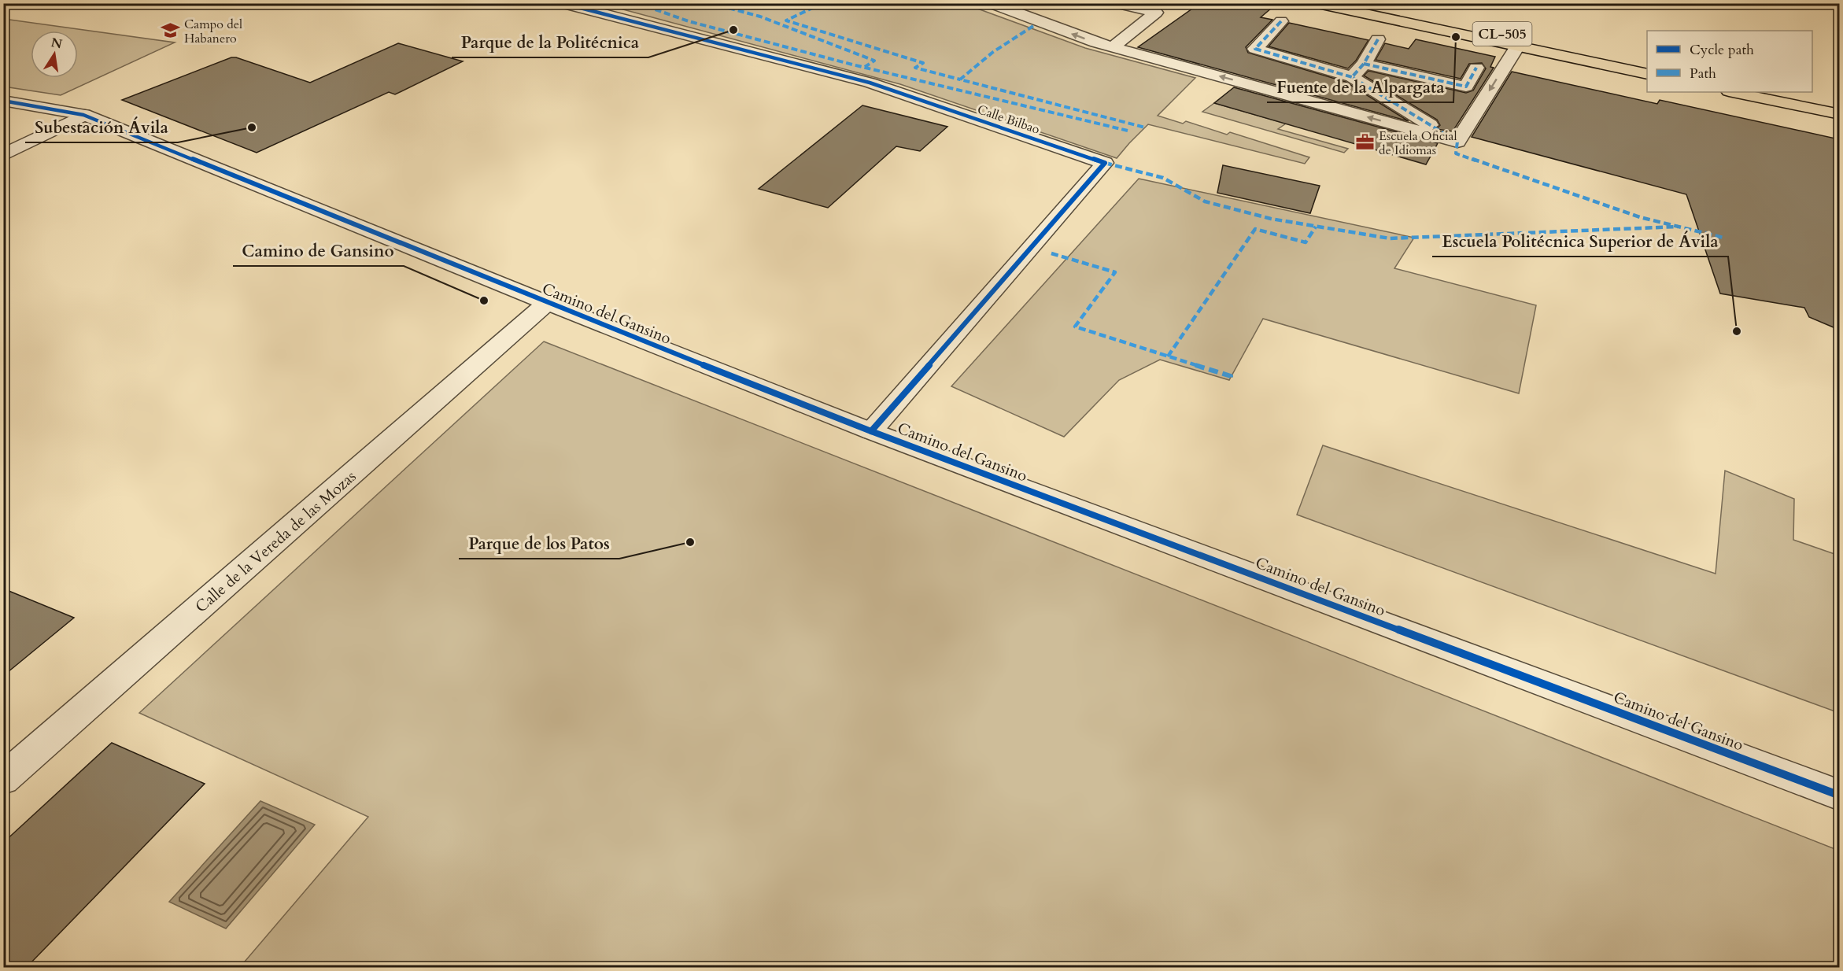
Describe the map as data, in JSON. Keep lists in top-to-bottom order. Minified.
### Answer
{"streets":{"main road":["CL-505"],"street":["Calle Bilbao","Camino del Gansino","Calle de la Vereda de las Mozas"]},"crossings":[["Calle Bilbao","Camino del Gansino"],["Camino del Gansino","Calle de la Vereda de las Mozas"]],"places":{"other":["Parque de la Politécnica","Fuente de la Alpargata","Subestación Ávila","Camino de Gansino","Escuela Politécnica Superior de Ávila","Parque de los Patos"],"school or university":["Campo del Habanero"],"office":["Escuela Oficial de Idiomas"]},"legend":["Cycle path","Path"],"north":"top"}
